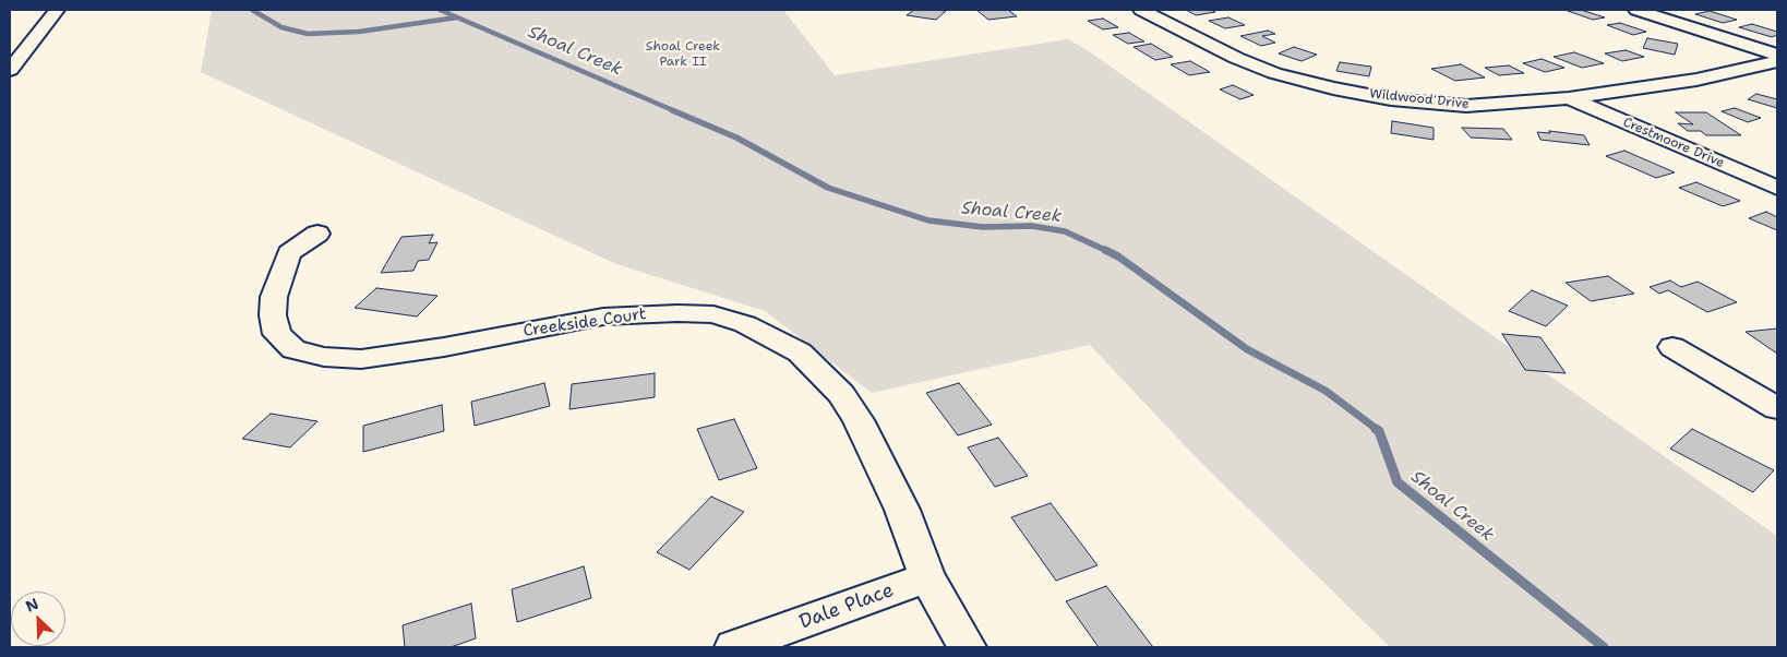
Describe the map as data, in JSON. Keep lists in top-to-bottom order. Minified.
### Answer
{"streets":{"street":["Wildwood Drive","Crestmoore Drive","Creekside Court","Dale Place"]},"crossings":[["Wildwood Drive","Crestmoore Drive"],["Creekside Court","Dale Place"]],"water":["Shoal Creek"],"parks":["Shoal Creek Park II"],"north":"top left"}
